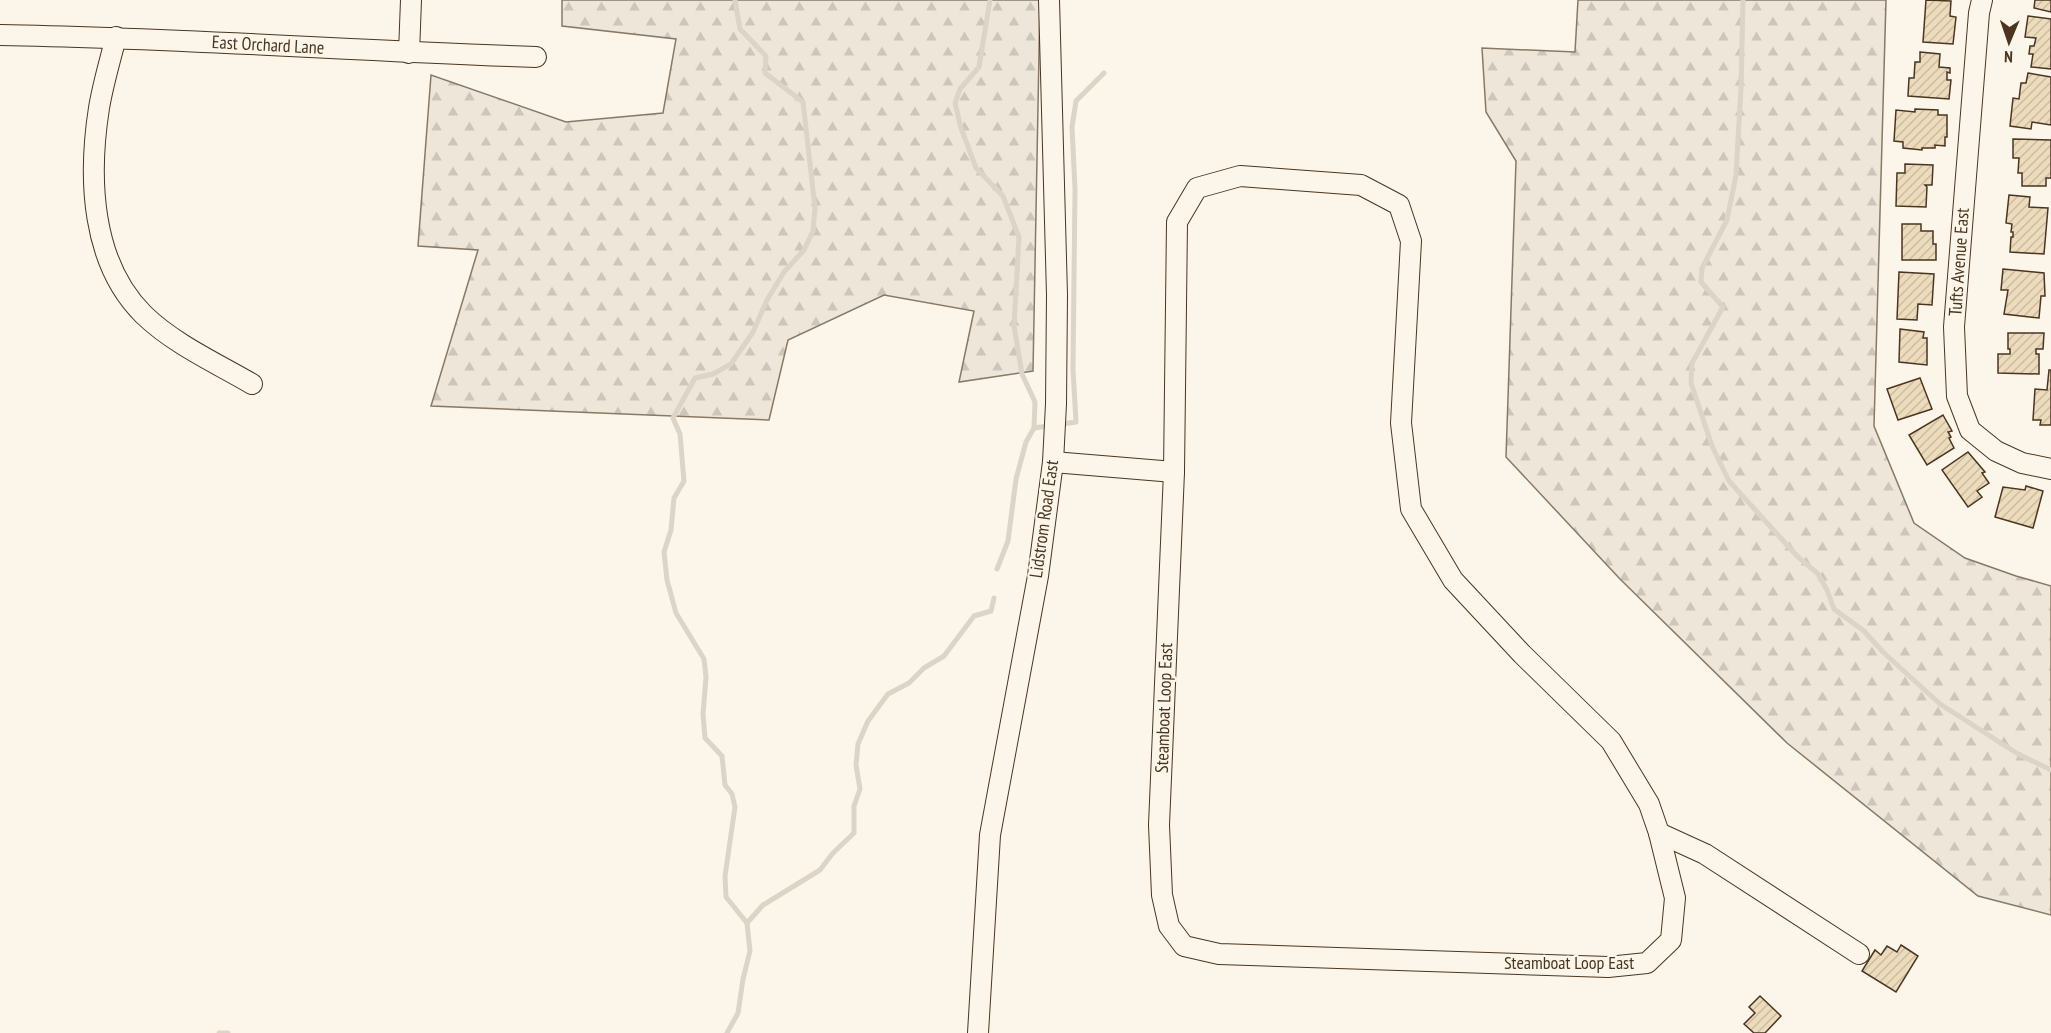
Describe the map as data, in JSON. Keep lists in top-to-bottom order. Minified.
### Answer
{"streets":{"street":["East Orchard Lane","Tufts Avenue East","Lidstrom Road East","Steamboat Loop East"]},"north":"bottom"}
